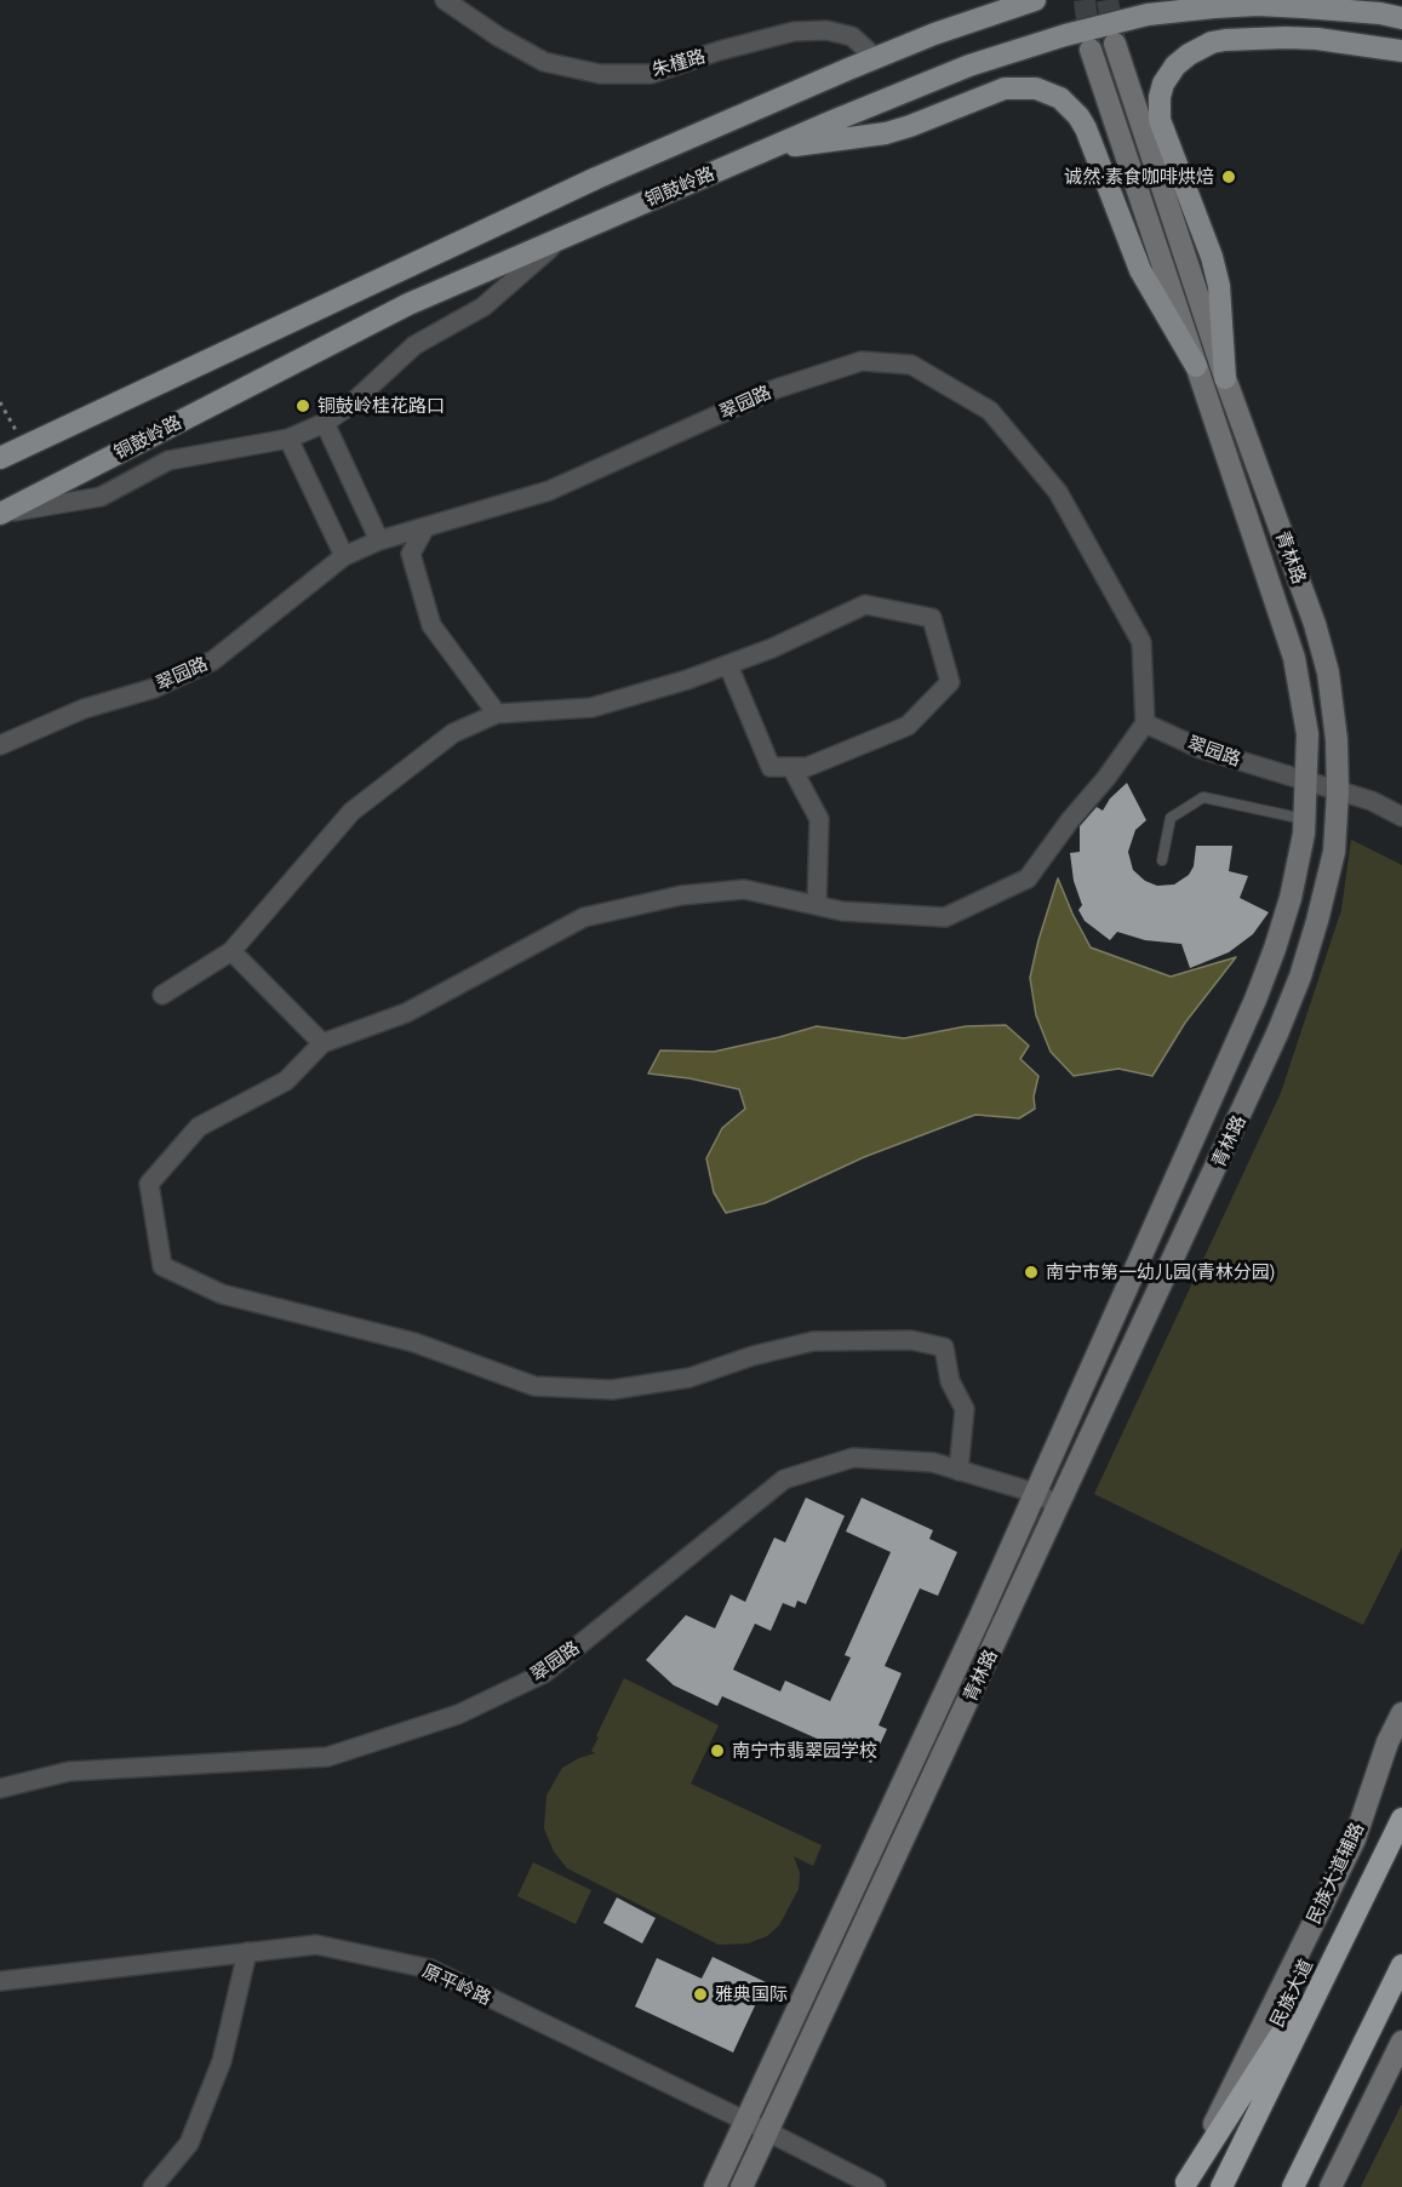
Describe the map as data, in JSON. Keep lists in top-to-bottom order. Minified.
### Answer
{"streets":{"highway":["民族大道"],"main road":["铜鼓岭路","青林路","民族大道辅路"],"street":["朱槿路","翠园路","原平岭路"]},"crossings":[["翠园路","青林路"],["青林路","原平岭路"]],"places":["诚然·素食咖啡烘焙","铜鼓岭桂花路口","南宁市第一幼儿园(青林分园)","南宁市翡翠园学校","雅典国际"]}
